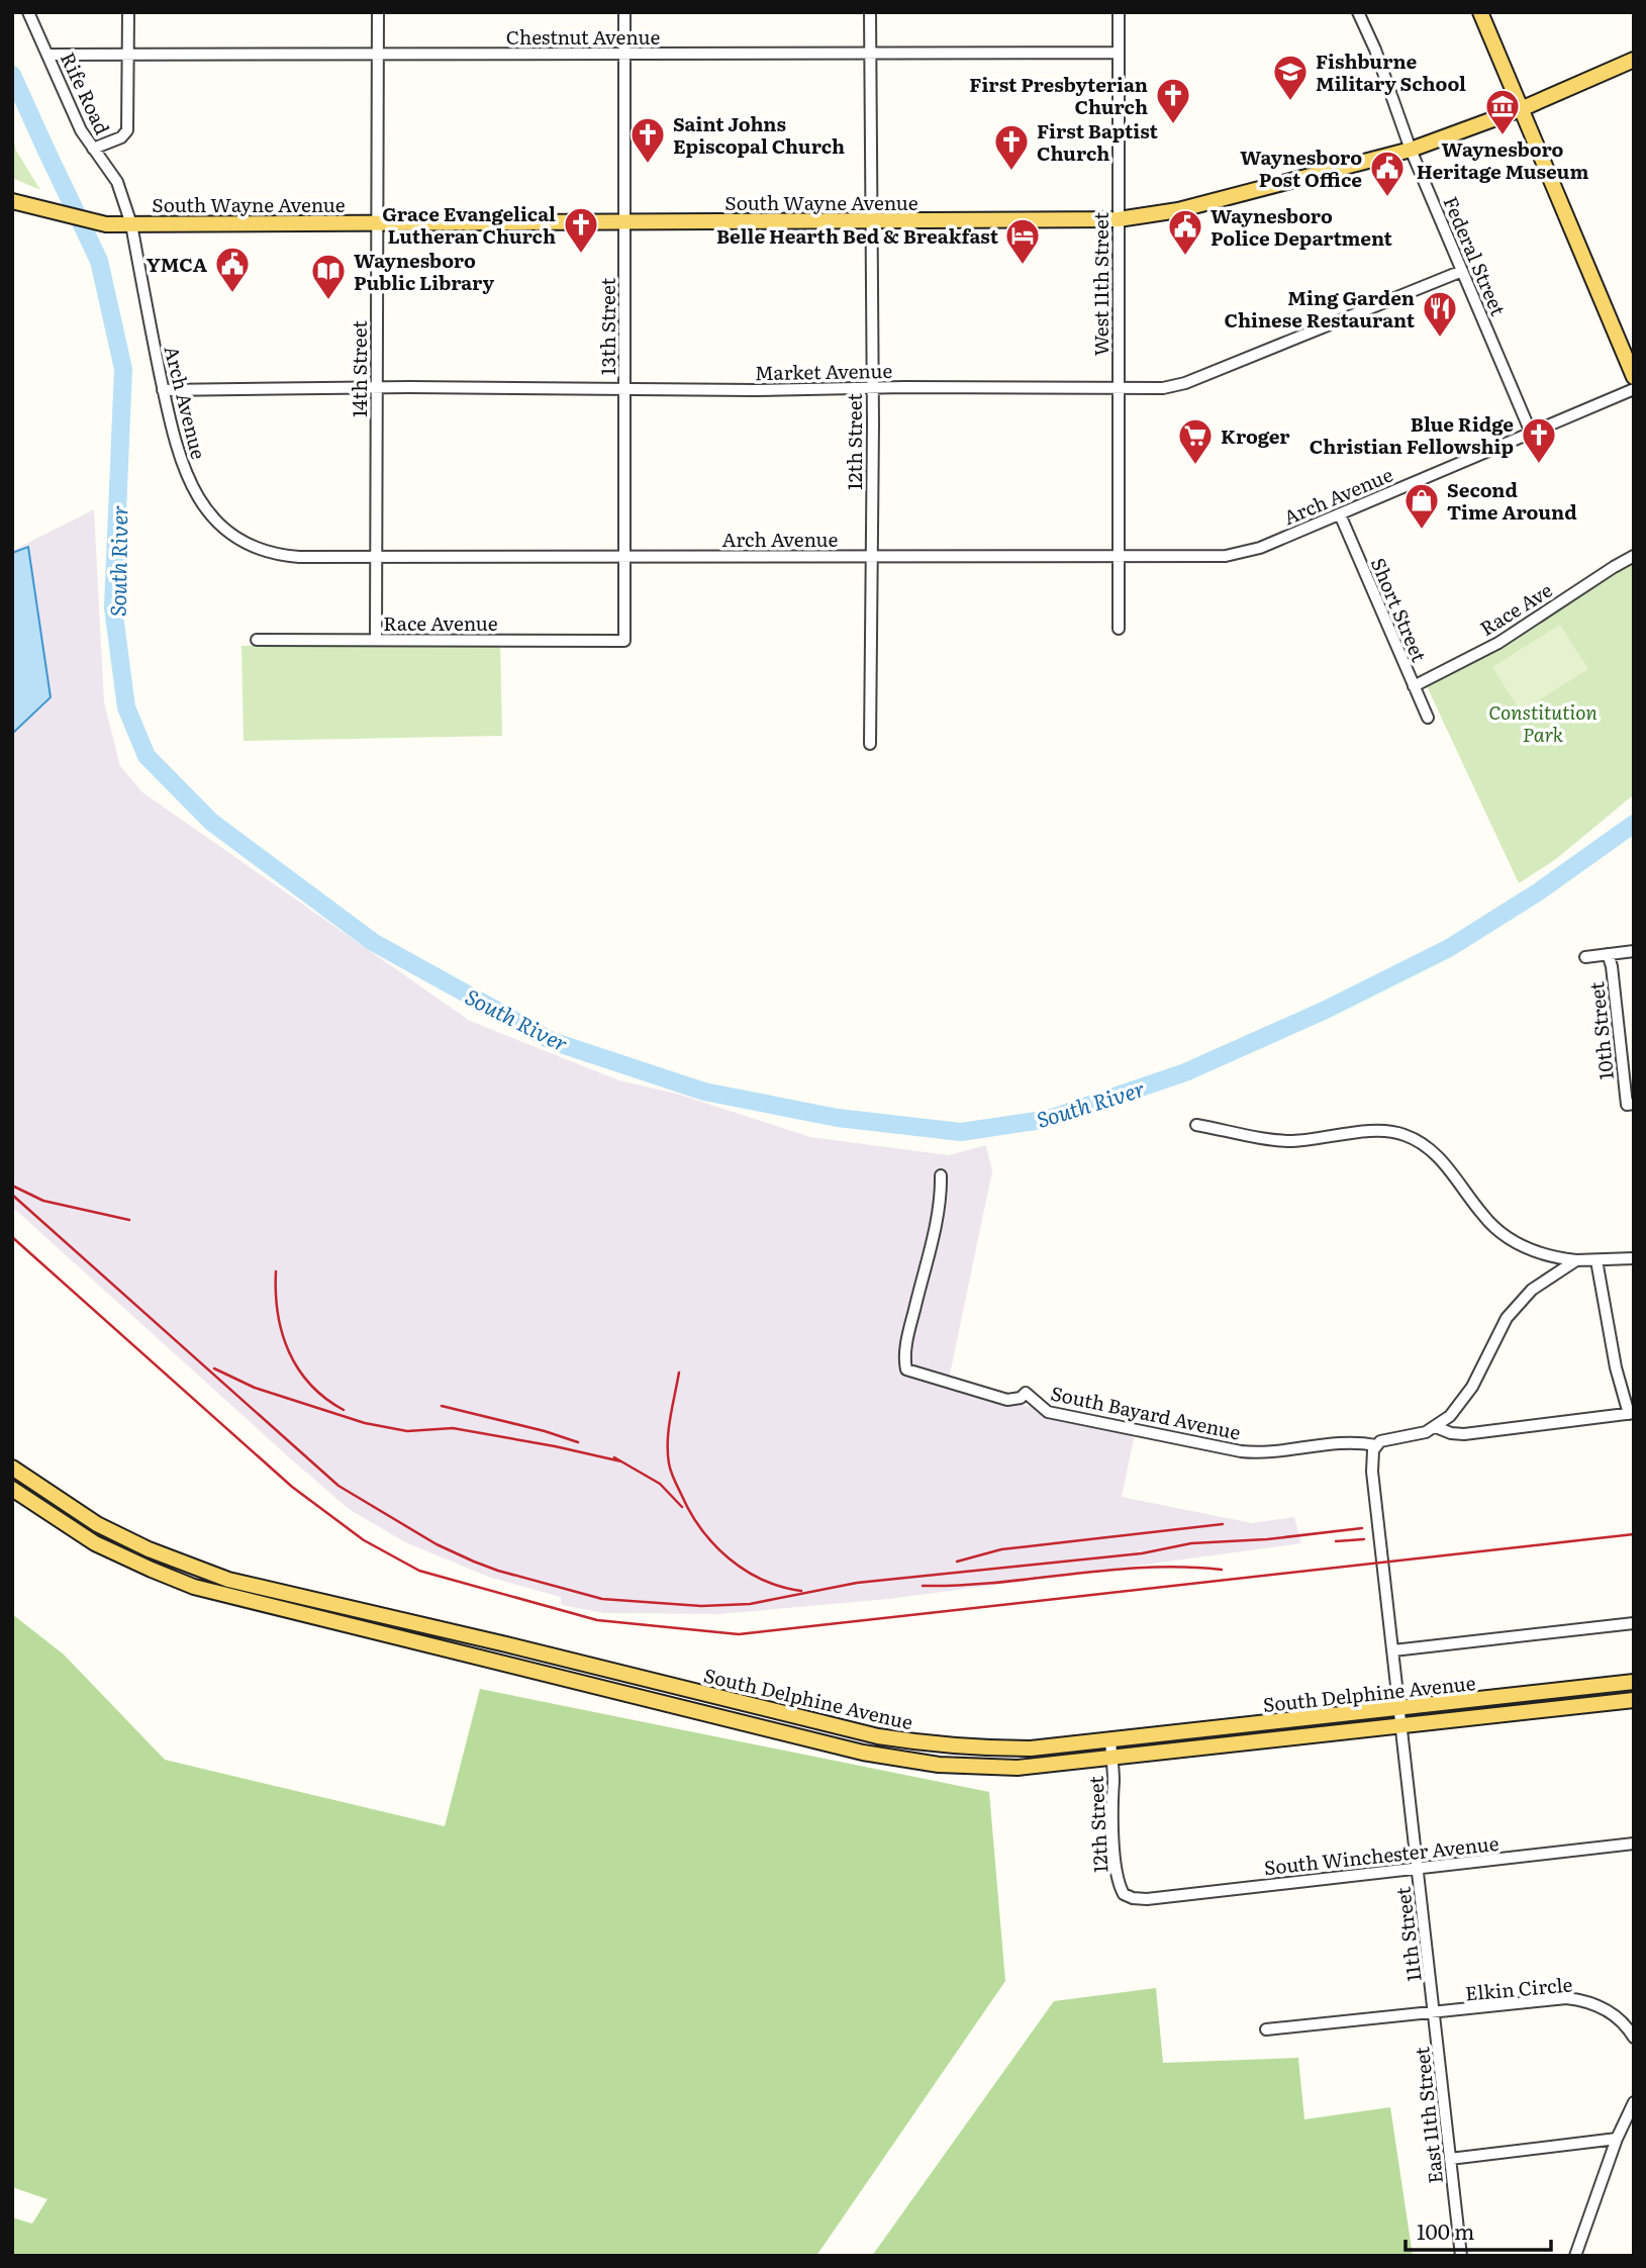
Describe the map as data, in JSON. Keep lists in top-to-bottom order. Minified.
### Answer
{"streets":{"main road":["South Wayne Avenue","South Delphine Avenue"],"street":["Chestnut Avenue","Rife Road","Federal Street","West 11th Street","13th Street","14th Street","Market Avenue","Arch Avenue","12th Street","Race Ave","Short Street","Race Avenue","10th Street","South Bayard Avenue","South Winchester Avenue","11th Street","Elkin Circle","East 11th Street"]},"crossings":[["Chestnut Avenue","Rife Road"],["Chestnut Avenue","West 11th Street"],["Chestnut Avenue","13th Street"],["Chestnut Avenue","14th Street"],["Chestnut Avenue","12th Street"],["Rife Road","South Wayne Avenue"],["Rife Road","Arch Avenue"],["South Wayne Avenue","Federal Street"],["South Wayne Avenue","West 11th Street"],["South Wayne Avenue","13th Street"],["South Wayne Avenue","14th Street"],["South Wayne Avenue","Arch Avenue"],["South Wayne Avenue","12th Street"],["Federal Street","Market Avenue"],["Federal Street","Arch Avenue"],["West 11th Street","Market Avenue"],["West 11th Street","Arch Avenue"],["13th Street","Market Avenue"],["13th Street","Arch Avenue"],["13th Street","Race Avenue"],["14th Street","Market Avenue"],["14th Street","Arch Avenue"],["14th Street","Race Avenue"],["Market Avenue","Arch Avenue"],["Market Avenue","12th Street"],["Arch Avenue","12th Street"],["Arch Avenue","Short Street"],["12th Street","South Delphine Avenue"],["12th Street","South Winchester Avenue"],["Race Ave","Short Street"],["South Delphine Avenue","11th Street"],["South Winchester Avenue","11th Street"],["11th Street","Elkin Circle"],["11th Street","East 11th Street"],["Elkin Circle","East 11th Street"]],"water":["South River"],"parks":["Constitution Park"],"places":{"school or university":["Fishburne Military School"],"church":["First Presbyterian Church","Saint Johns Episcopal Church","First Baptist Church","Grace Evangelical Lutheran Church","Blue Ridge Christian Fellowship"],"museum":["Waynesboro Heritage Museum"],"public building":["Waynesboro Post Office","Waynesboro Police Department","YMCA"],"hotel":["Belle Hearth Bed & Breakfast"],"library":["Waynesboro Public Library"],"restaurant":["Ming Garden Chinese Restaurant"],"supermarket":["Kroger"],"shop":["Second Time Around"]},"scale_bar":"100 m"}
